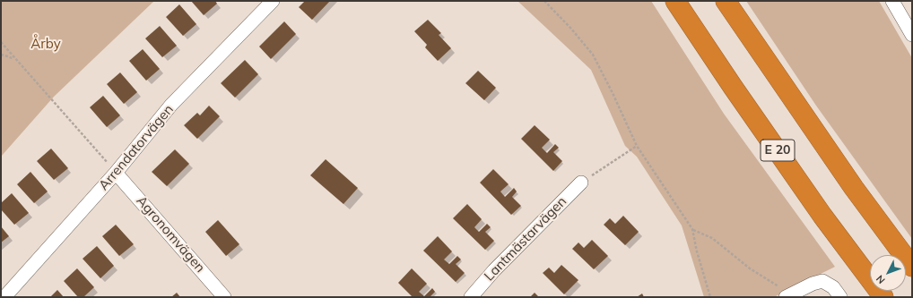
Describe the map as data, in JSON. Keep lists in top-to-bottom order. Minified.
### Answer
{"streets":{"highway":["E 20"],"street":["Arrendatorvägen","Agronomvägen","Lantmästarvägen"]},"crossings":[["Arrendatorvägen","Agronomvägen"]],"parks":["Årby"],"north":"bottom left"}
